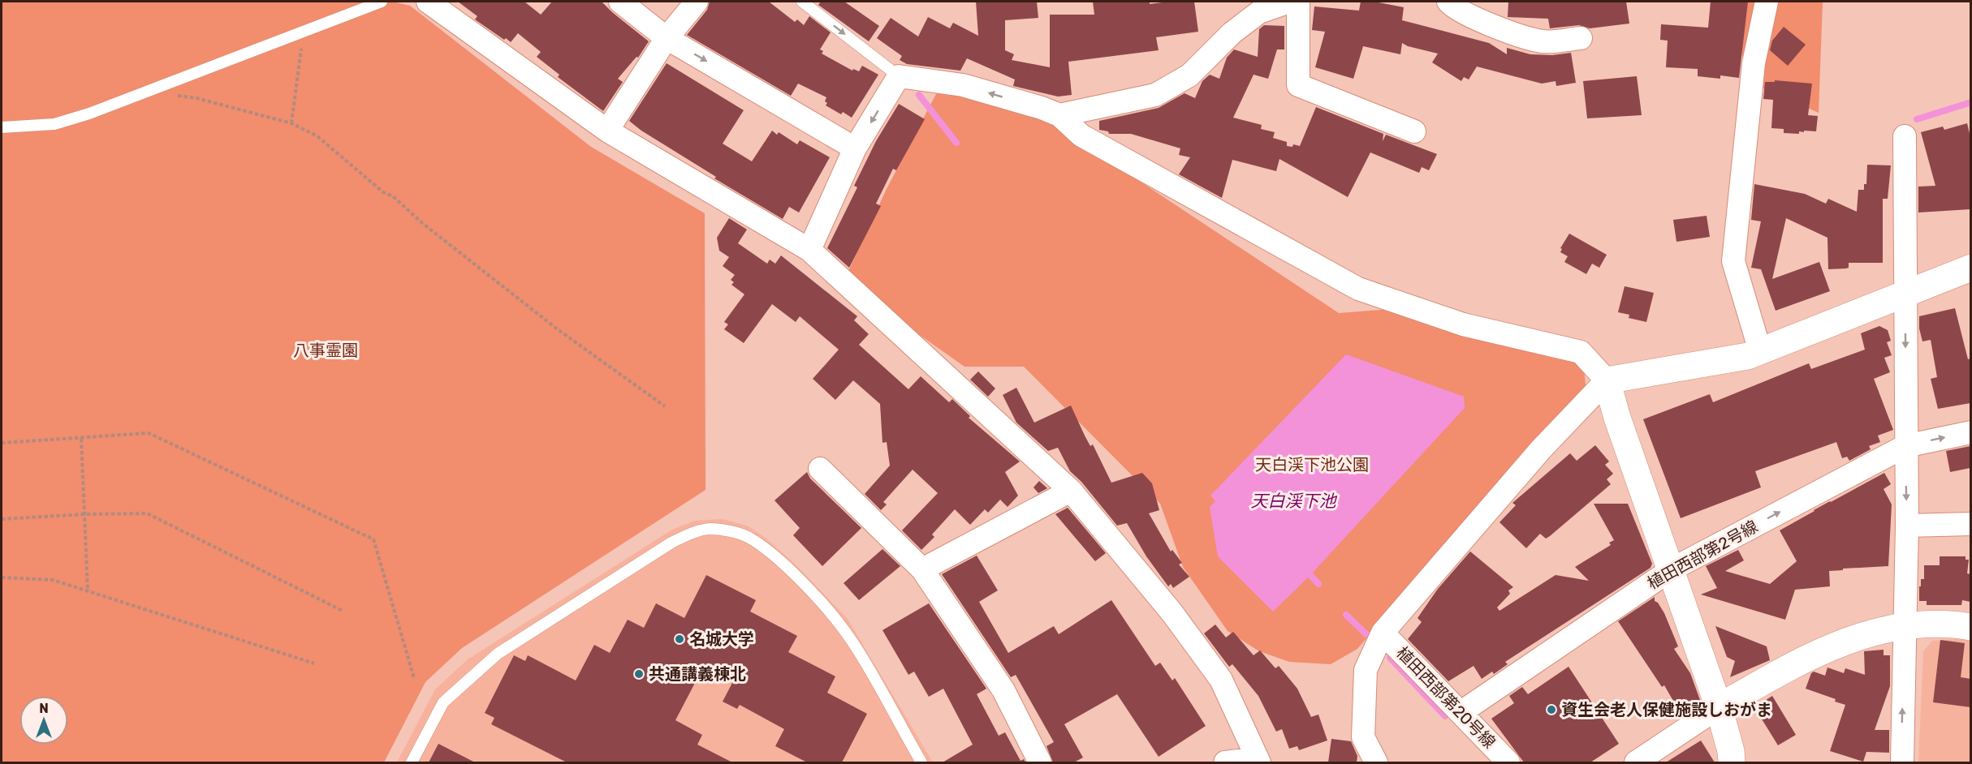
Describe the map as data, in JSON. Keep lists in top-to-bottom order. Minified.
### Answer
{"streets":{"street":["植田西部第2号線","植田西部第20号線"]},"crossings":[["植田西部第2号線","植田西部第20号線"]],"water":["天白渓下池"],"parks":["八事霊園","天白渓下池公園"],"places":["名城大学","共通講義棟北","資生会老人保健施設しおがま"],"north":"top"}
